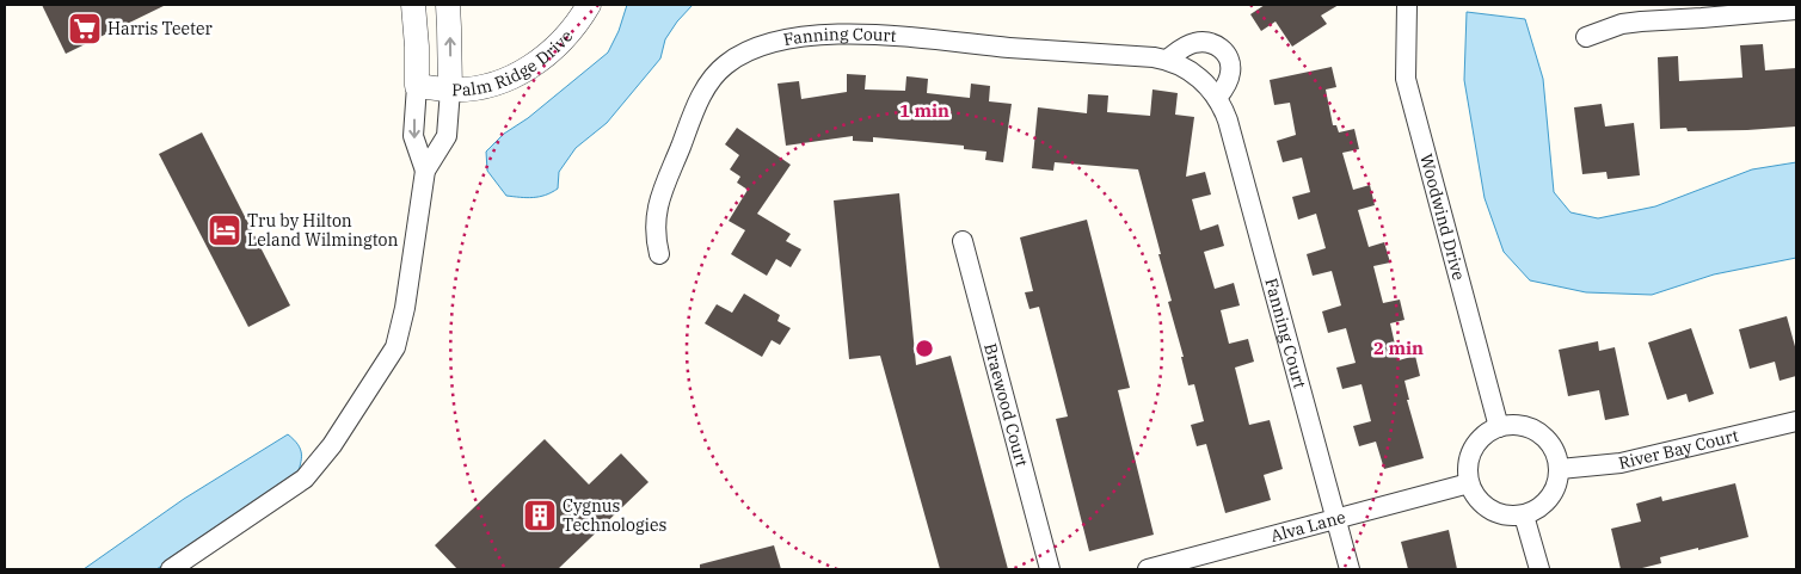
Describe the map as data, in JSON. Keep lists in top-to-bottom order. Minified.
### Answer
{"streets":{"street":["Fanning Court","Palm Ridge Drive","Woodwind Drive","Braewood Court","River Bay Court","Alva Lane"]},"crossings":[["Fanning Court","Alva Lane"],["Woodwind Drive","River Bay Court"],["Woodwind Drive","Alva Lane"],["River Bay Court","Alva Lane"]],"places":{"supermarket":["Harris Teeter"],"hotel":["Tru by Hilton Leland Wilmington"],"building":["Cygnus Technologies"]},"rings":["1 min","2 min"]}
